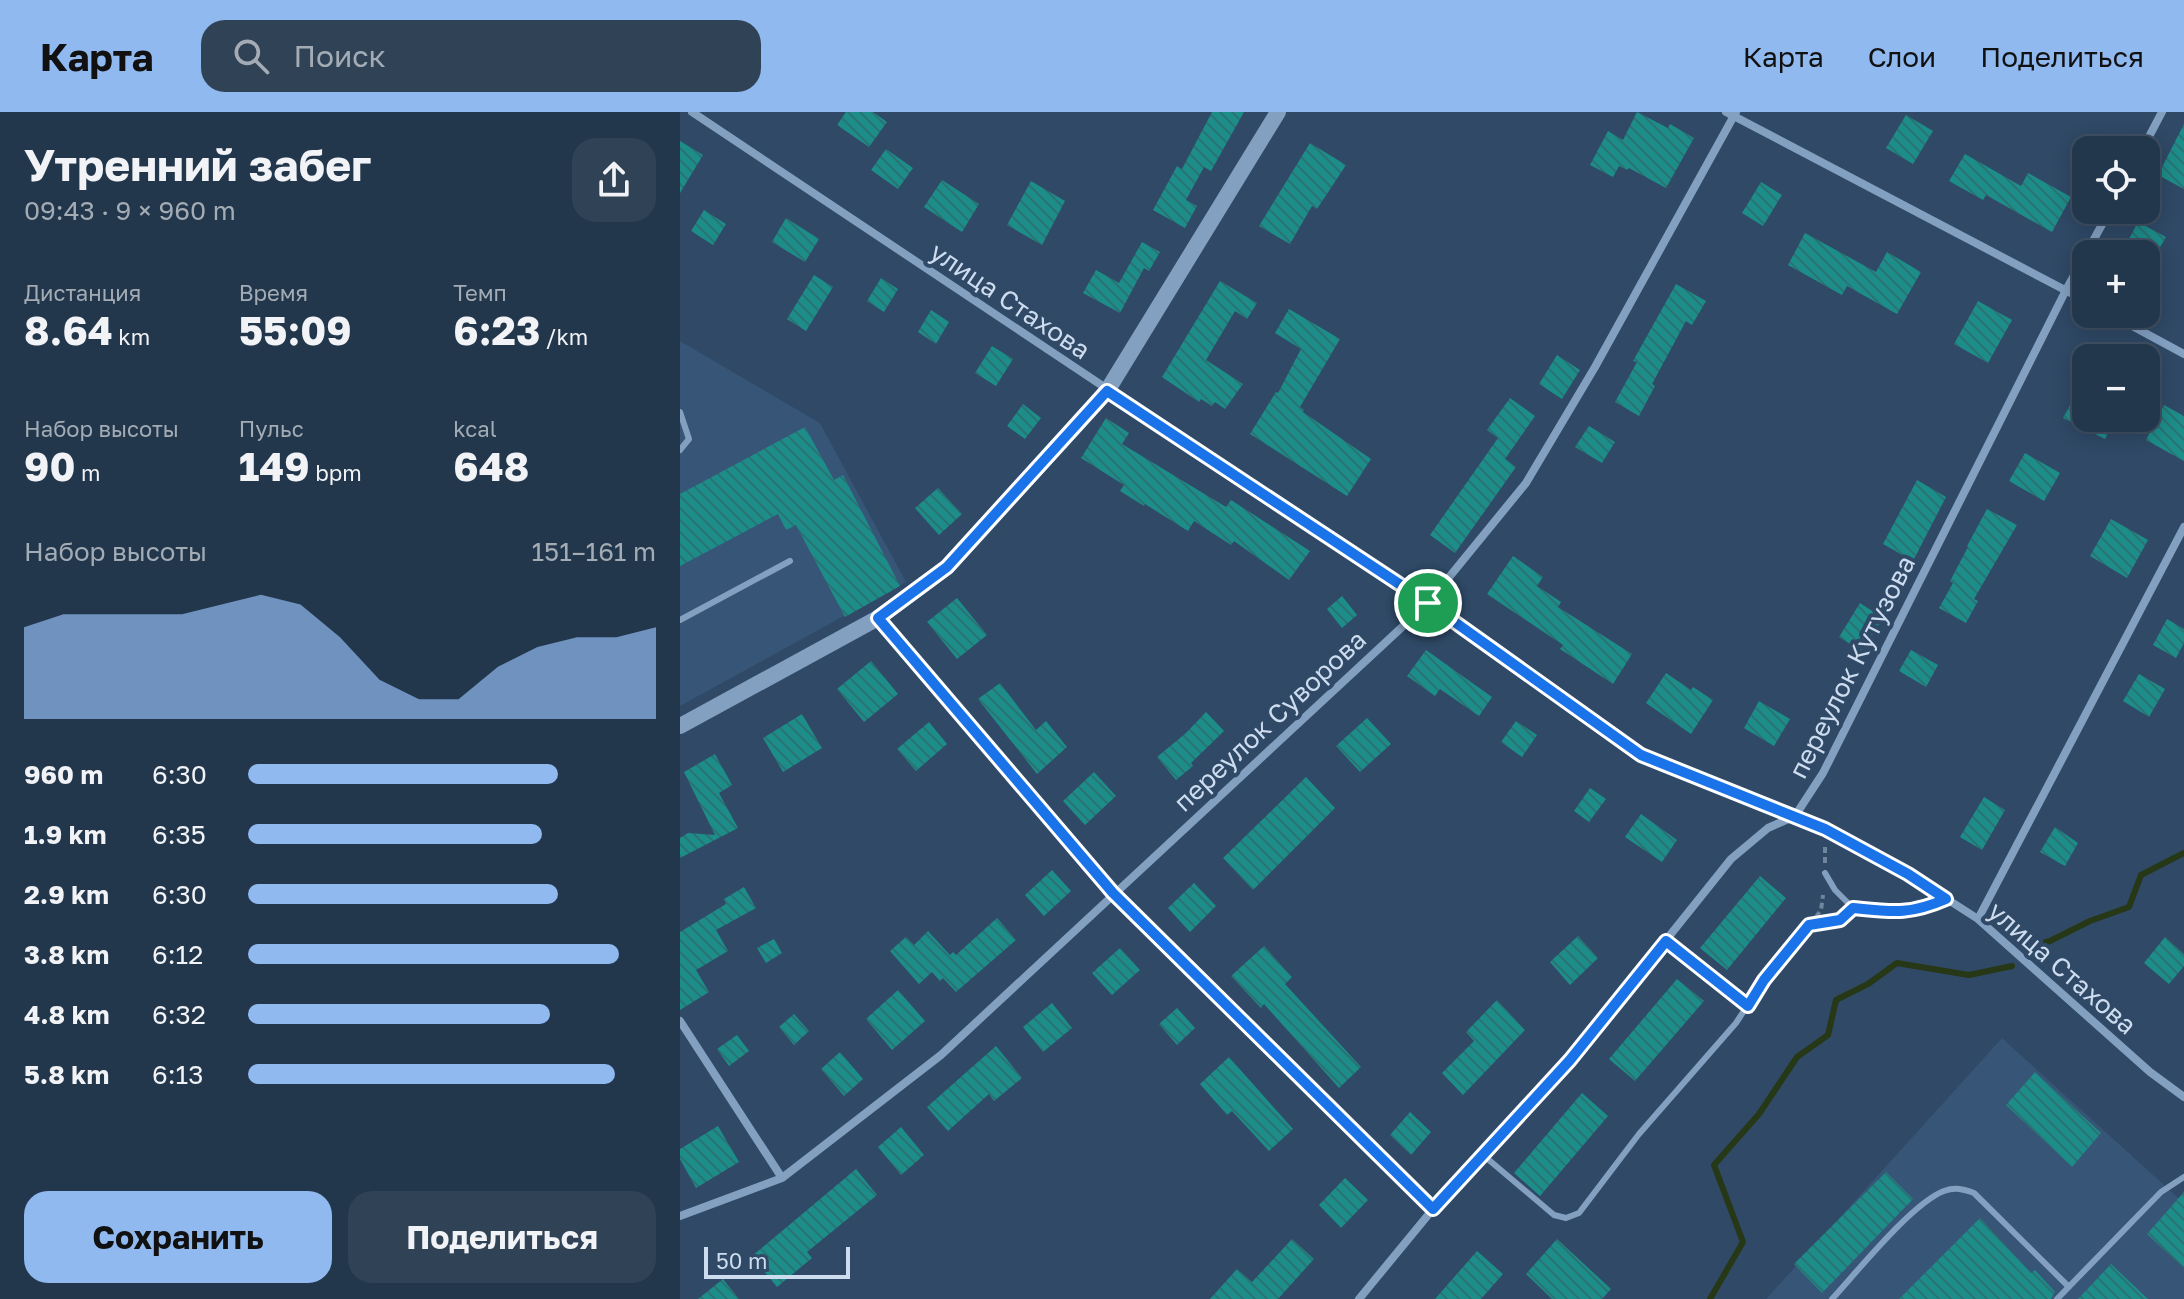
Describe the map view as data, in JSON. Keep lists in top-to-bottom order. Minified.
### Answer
{"streets":{"street":["улица Стахова","переулок Кутузова","переулок Суворова"]},"crossings":[["улица Стахова","переулок Кутузова"],["улица Стахова","переулок Суворова"]],"scale_bar":"50 m","page":{"header":"Карта","search":"Поиск","nav":["Карта","Слои","Поделиться"],"heading":["Утренний забег","09:43 · 9 × 960 m"],"map_buttons":["+","−"],"stats":[["Дистанция","8.64 km"],["Время","55:09"],["Темп","6:23 /km"],["Набор высоты","90 m"],["Пульс","149 bpm"],["kcal","648"]],"chart":["Набор высоты","151–161 m"],"list":[{"name":"960 m","note":"6:30"},{"name":"1.9 km","note":"6:35"},{"name":"2.9 km","note":"6:30"},{"name":"3.8 km","note":"6:12"},{"name":"4.8 km","note":"6:32"},{"name":"5.8 km","note":"6:13"}],"buttons":["Сохранить","Поделиться"],"scale":"50 m"}}
